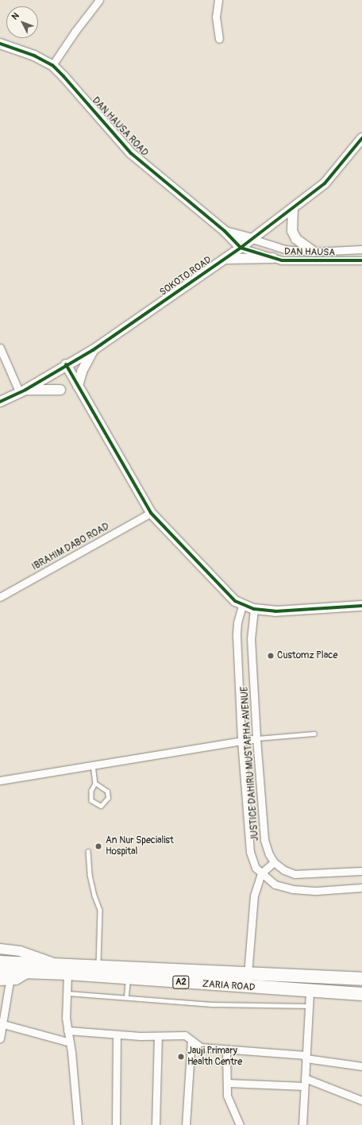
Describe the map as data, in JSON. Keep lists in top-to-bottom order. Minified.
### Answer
{"streets":{"highway":["A2","ZARIA ROAD"],"street":["DAN HAUSA ROAD","DAN HAUSA","SOKOTO ROAD","IBRAHIM DABO ROAD","JUSTICE DAHIRU MUSTAPHA AVENUE"]},"crossings":[["DAN HAUSA ROAD","DAN HAUSA"],["DAN HAUSA ROAD","SOKOTO ROAD"],["DAN HAUSA","SOKOTO ROAD"]],"places":["Customz Place","An Nur Specialist Hospital","Jauji Primary Health Centre"],"north":"top left"}
